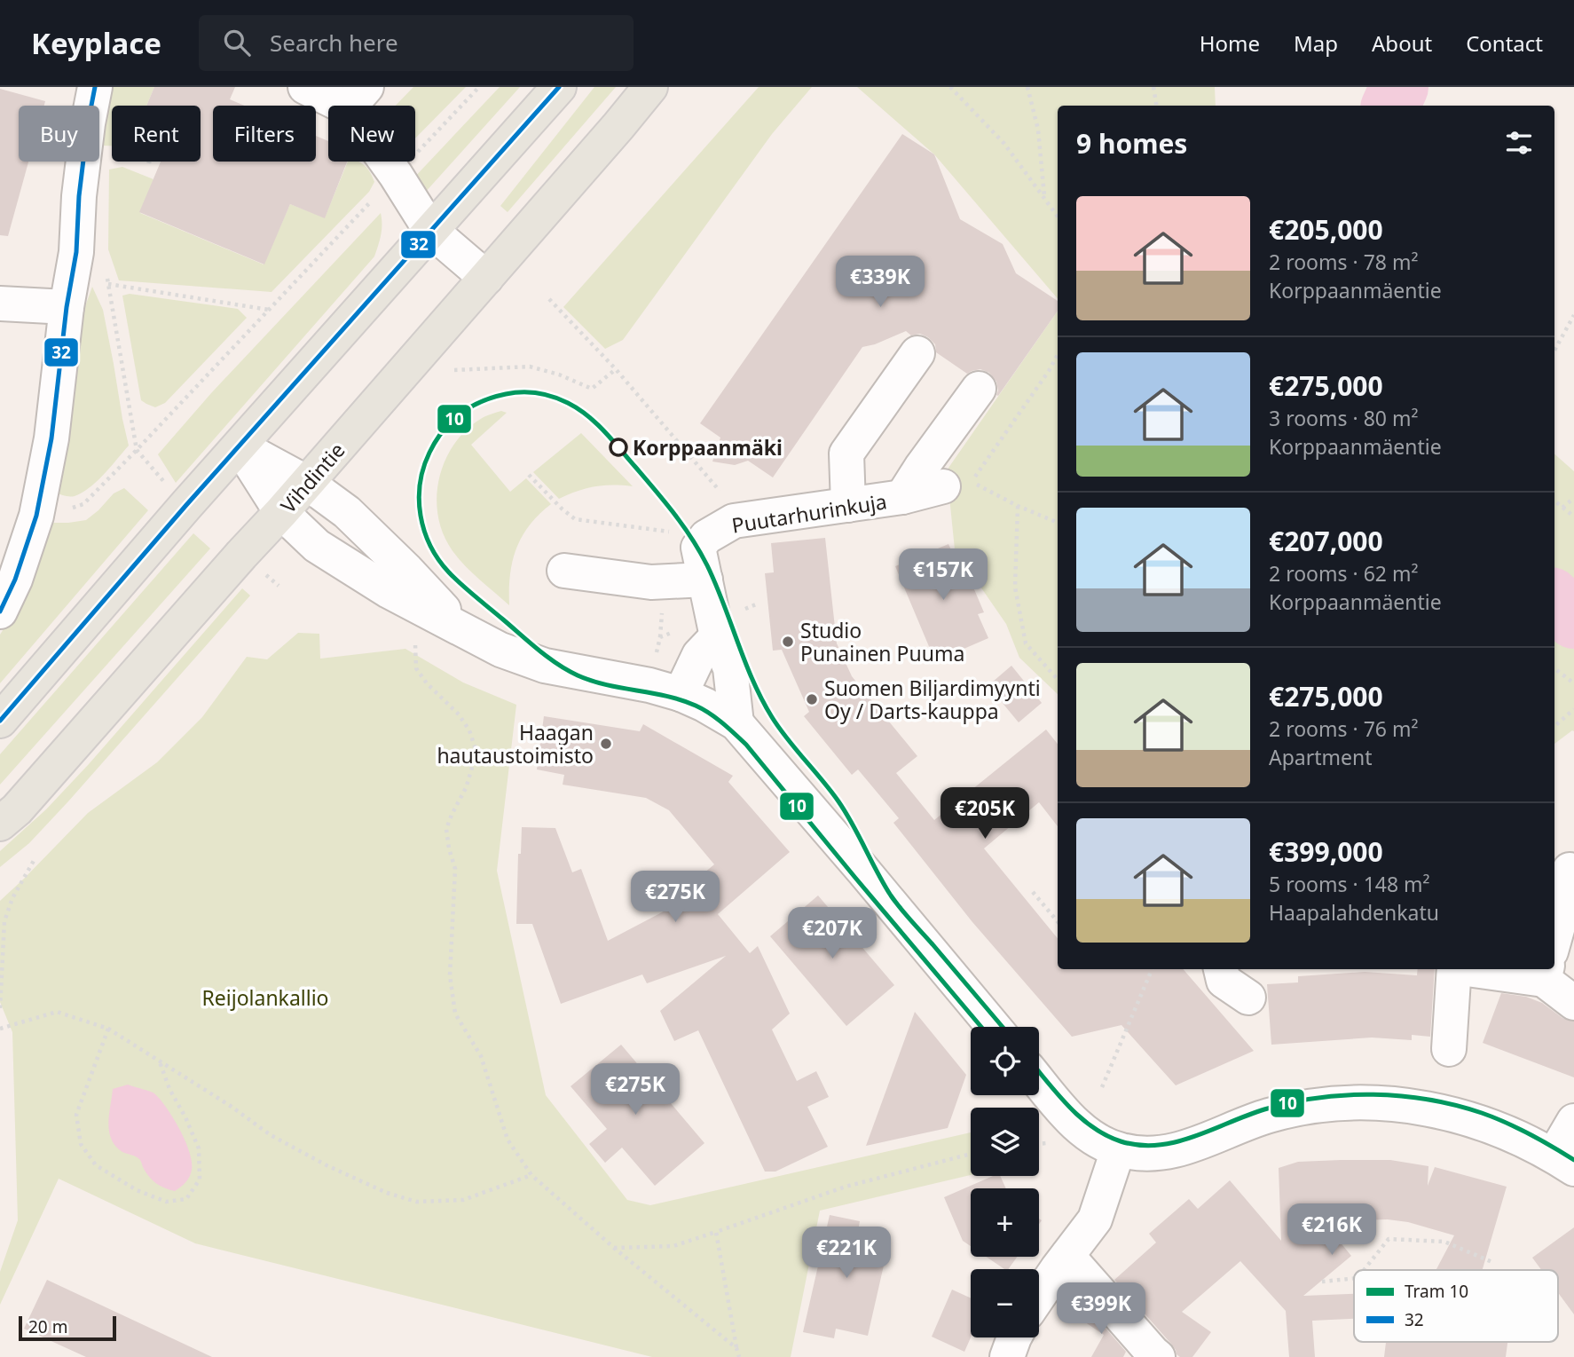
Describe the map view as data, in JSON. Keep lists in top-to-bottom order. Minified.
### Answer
{"streets":{"main road":["Vihdintie"],"street":["Puutarhurinkuja"]},"parks":["Reijolankallio"],"places":["Korppaanmäki","Studio Punainen Puuma","Suomen Biljardimyynti Oy / Darts-kauppa","Haagan hautaustoimisto"],"lines":["transit line 32","tram line 10"],"legend":["Tram 10","32"],"scale_bar":"20 m","page":{"header":"Keyplace","search":"Search here","nav":["Home","Map","About","Contact"],"chip":["Buy","Rent","Filters","New"],"heading":"9 homes","list":[{"name":"€205,000","note":"2 rooms · 78 m² · Korppaanmäentie"},{"name":"€275,000","note":"3 rooms · 80 m² · Korppaanmäentie"},{"name":"€207,000","note":"2 rooms · 62 m² · Korppaanmäentie"},{"name":"€275,000","note":"2 rooms · 76 m² · Apartment"},{"name":"€399,000","note":"5 rooms · 148 m² · Haapalahdenkatu"}],"price":["€339K","€157K","€205K","€275K","€207K","€275K","€216K","€221K","€399K"],"map_buttons":["+","−"],"scale":"20 m"}}
